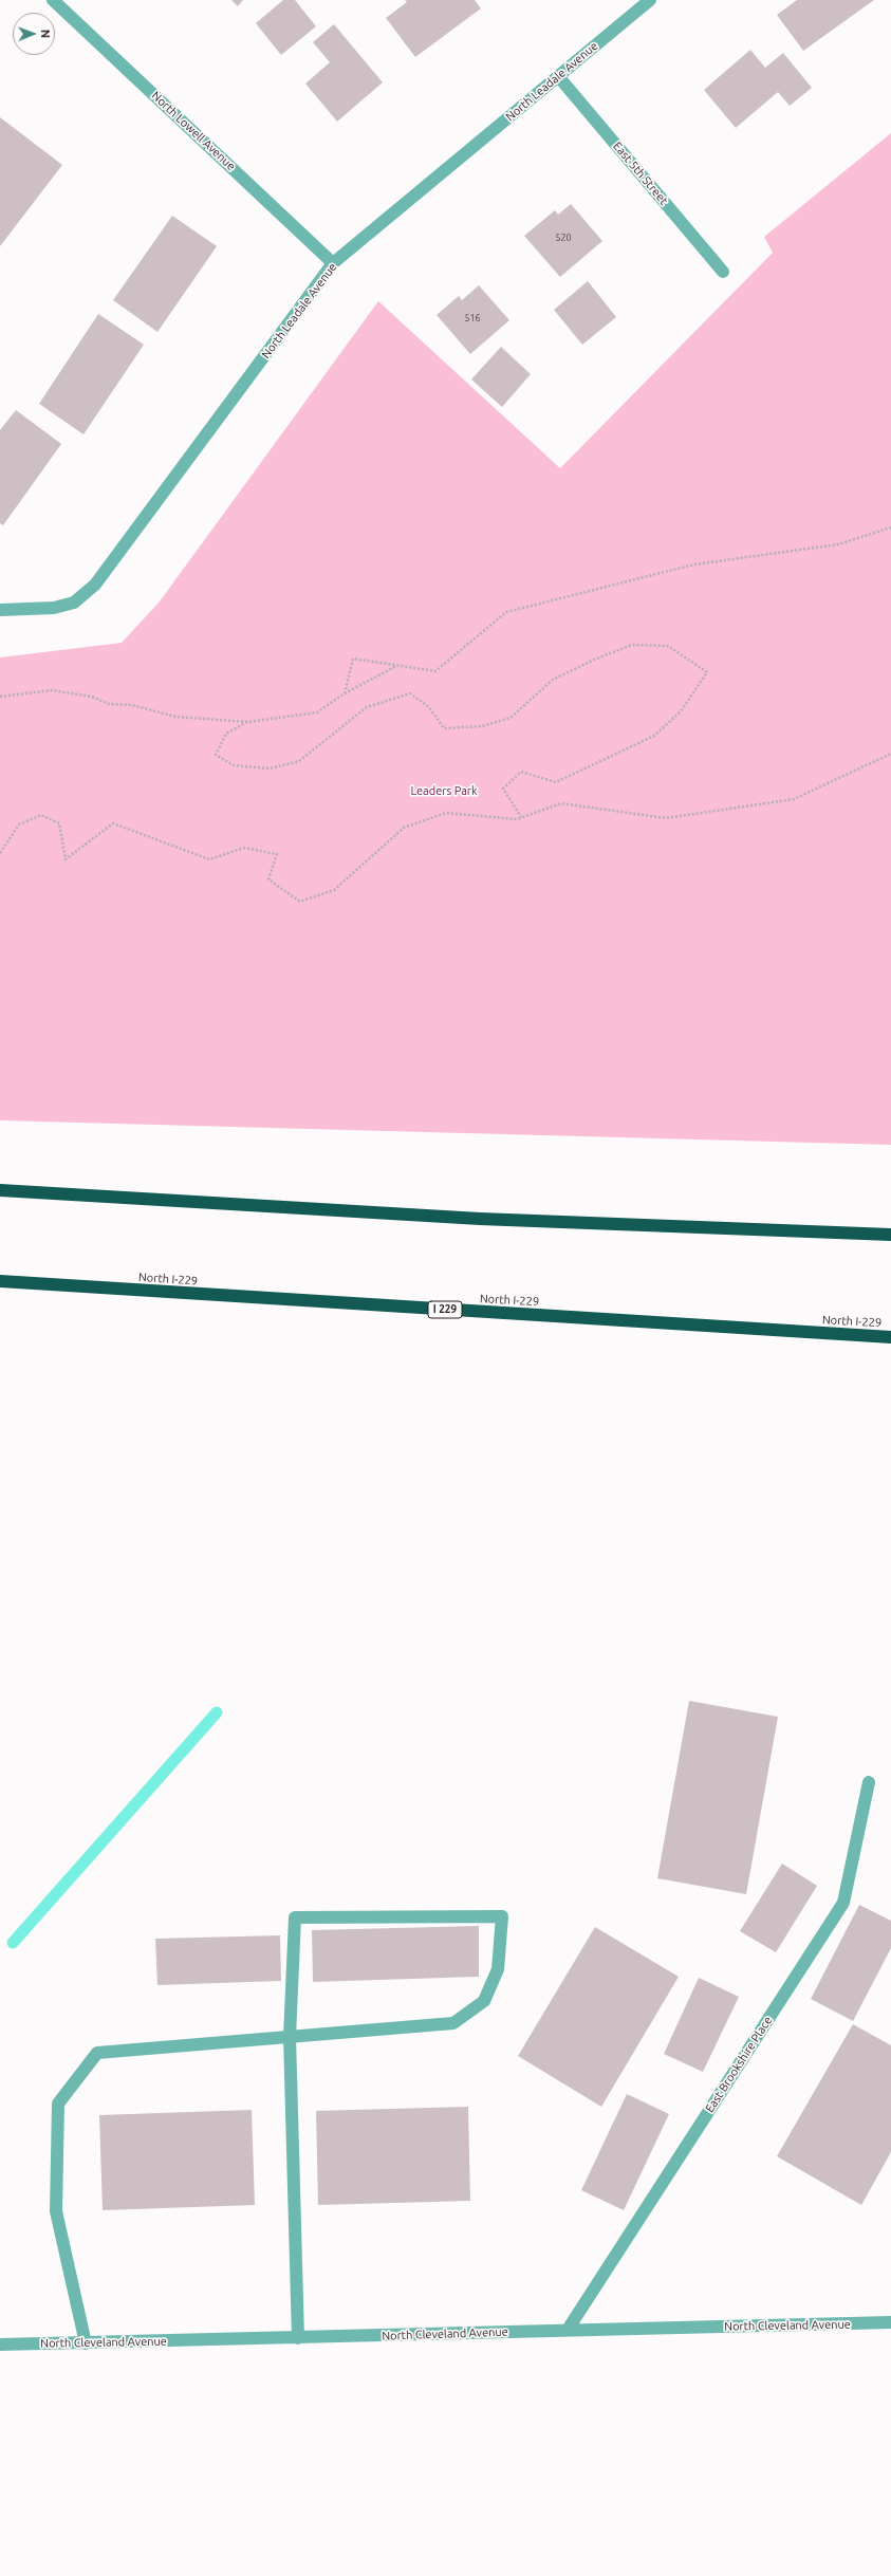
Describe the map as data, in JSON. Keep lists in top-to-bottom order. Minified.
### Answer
{"streets":{"highway":["North I-229","I 229"],"street":["North Leadale Avenue","North Lowell Avenue","East 5th Street","East Brookshire Place","North Cleveland Avenue"]},"crossings":[["North Leadale Avenue","North Lowell Avenue"],["North Leadale Avenue","East 5th Street"],["East Brookshire Place","North Cleveland Avenue"]],"parks":["Leaders Park"],"house_numbers":["520","516"],"north":"right"}
